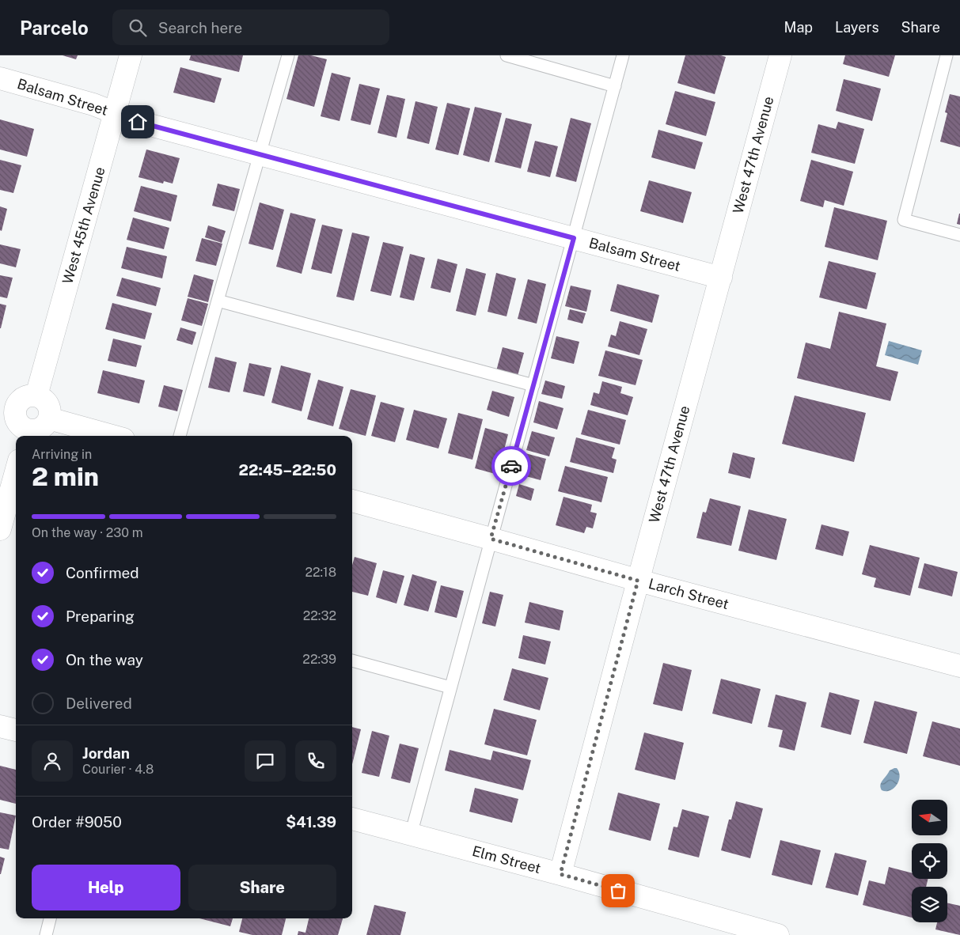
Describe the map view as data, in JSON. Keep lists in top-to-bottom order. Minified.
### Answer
{"streets":{"street":["Balsam Street","West 47th Avenue","West 45th Avenue","Larch Street","Elm Street"]},"crossings":[["Balsam Street","West 47th Avenue"],["Balsam Street","West 45th Avenue"],["West 47th Avenue","Larch Street"],["West 47th Avenue","Elm Street"]],"north":"left","page":{"header":"Parcelo","search":"Search here","nav":["Map","Layers","Share"],"heading":["2 min","Arriving in","22:45–22:50"],"panel":["Jordan","Courier · 4.8","Order #9050","$41.39"],"bar":"On the way · 230 m","list":[["Confirmed","22:18"],["Preparing","22:32"],["On the way","22:39"],"Delivered"],"buttons":["Help","Share"]}}
